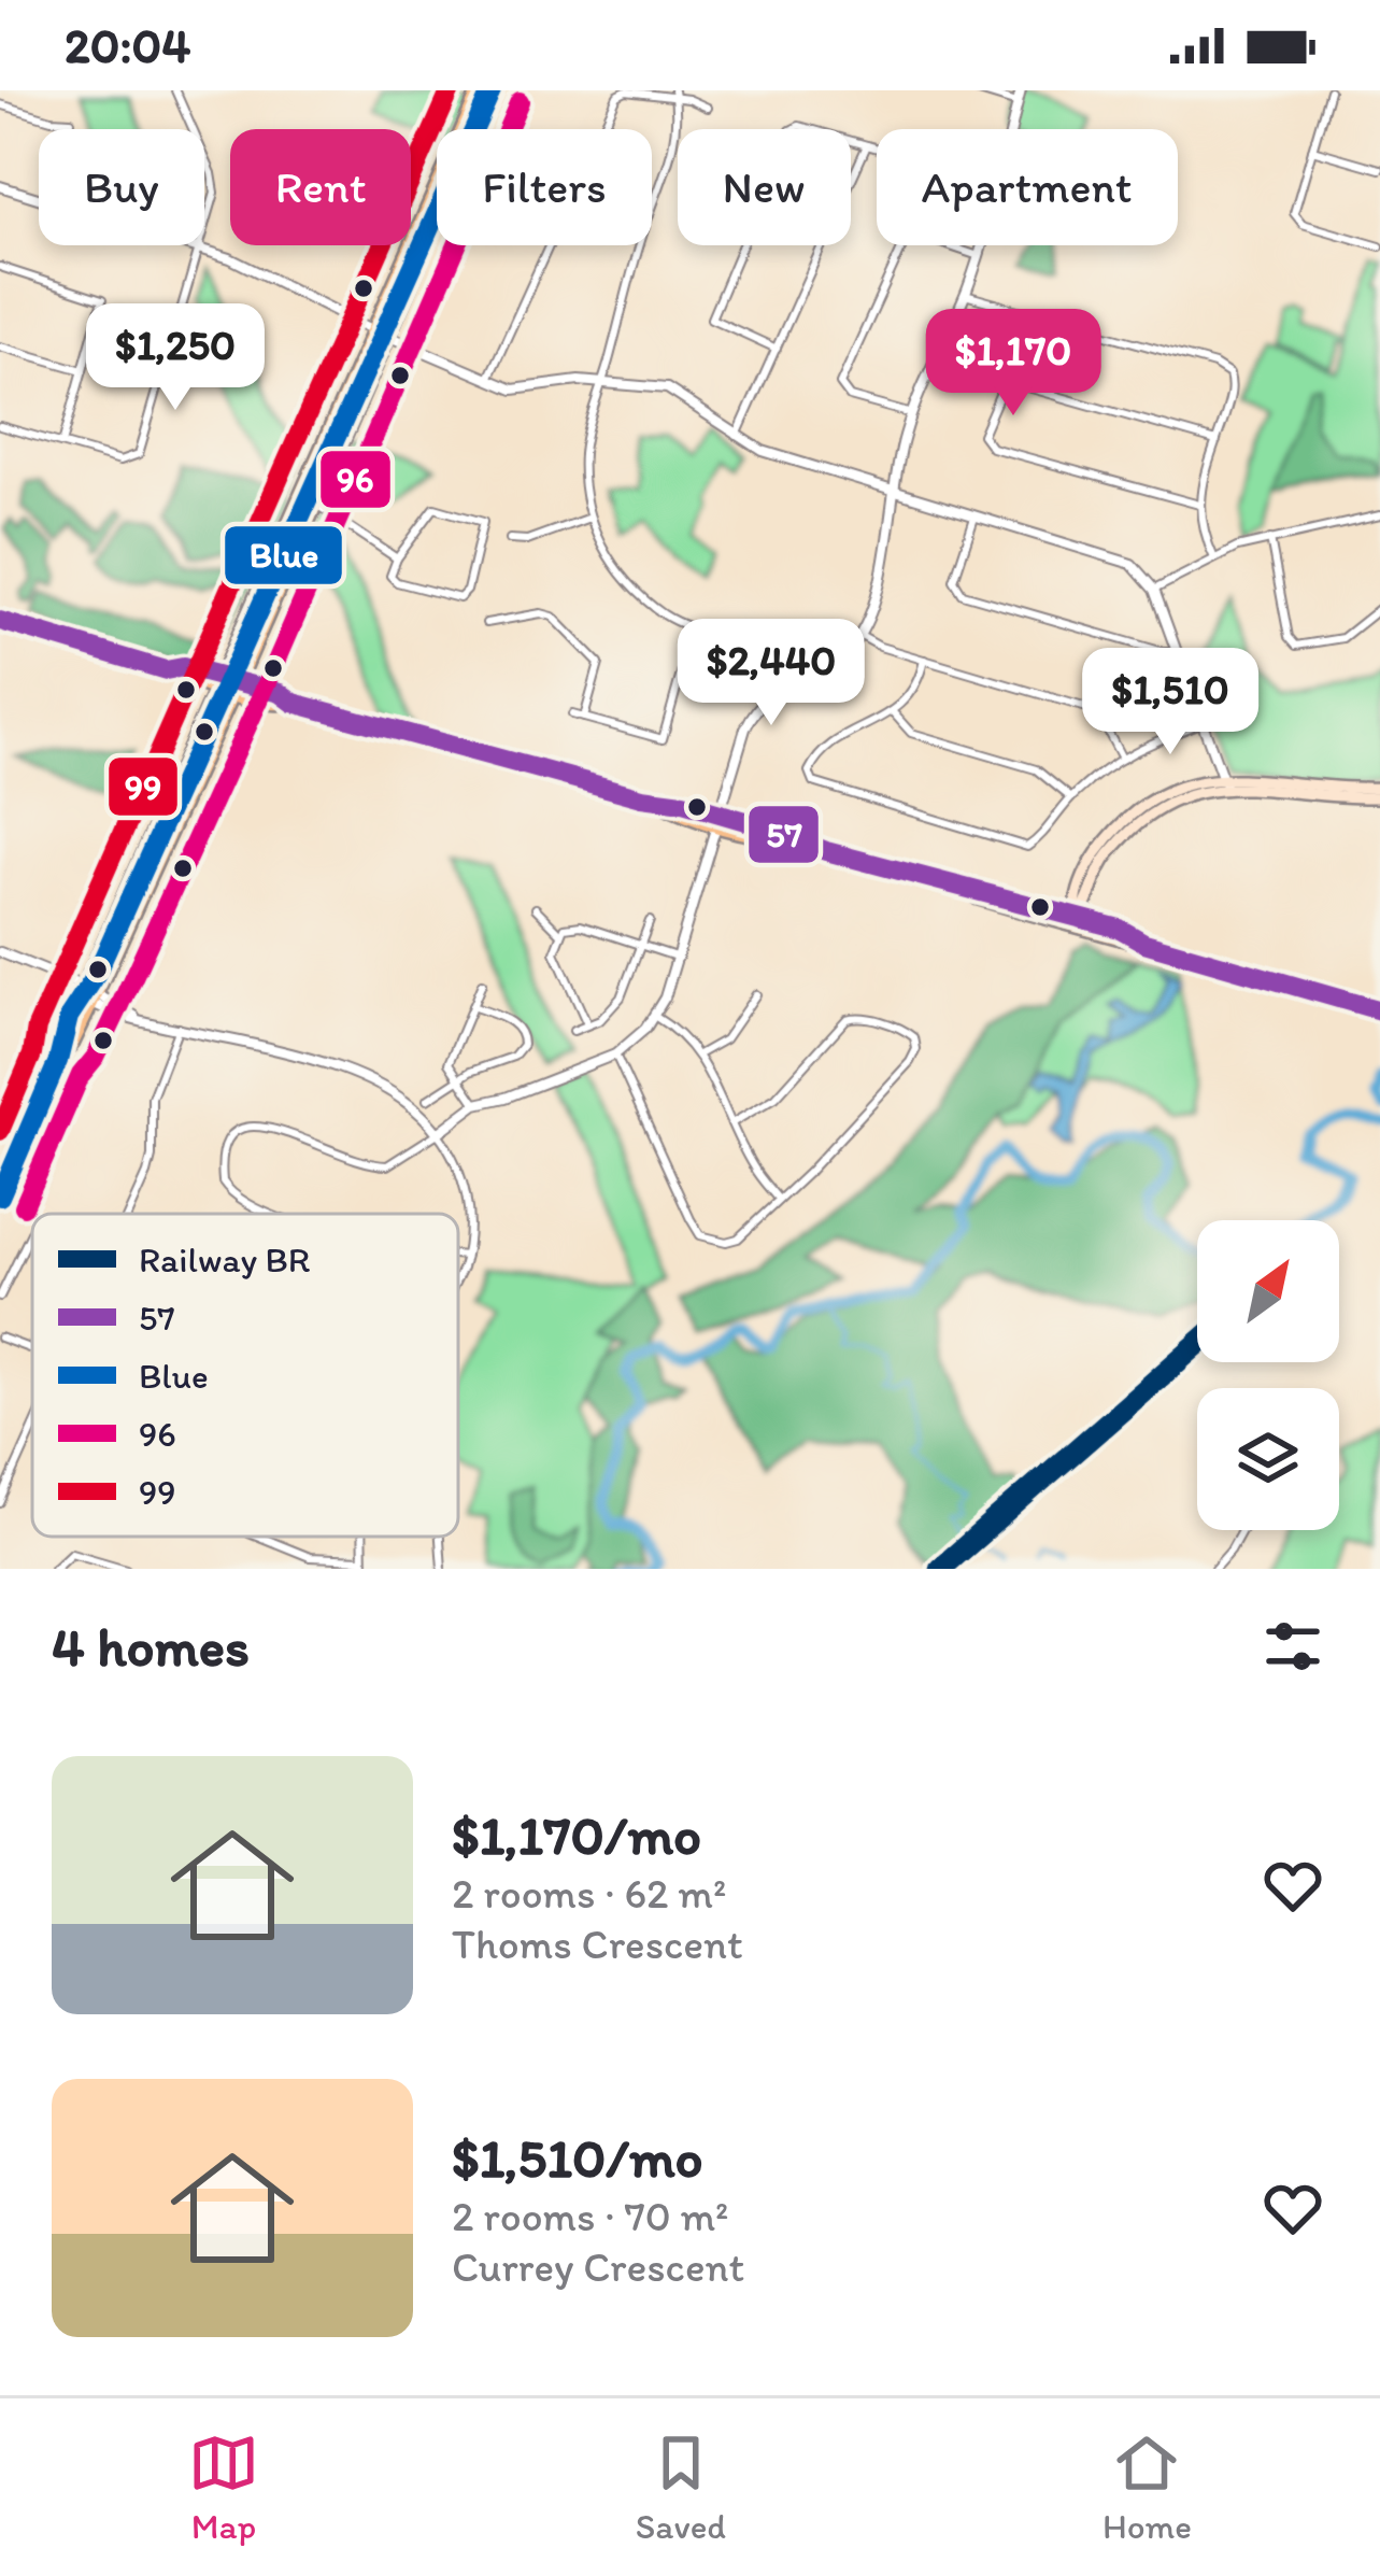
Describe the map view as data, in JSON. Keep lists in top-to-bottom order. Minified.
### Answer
{"lines":["transit line Blue","transit line 99","transit line 96","transit line 57","rail line BR"],"legend":["Railway BR","57","Blue","96","99"],"north":"top right","page":{"status":"20:04","chip":["Buy","Rent","Filters","New","Apartment"],"price":["$1,250","$1,170","$2,440","$1,510"],"heading":"4 homes","list":[{"name":"$1,170/mo","note":"2 rooms · 62 m² · Thoms Crescent"},{"name":"$1,510/mo","note":"2 rooms · 70 m² · Currey Crescent"}],"tabs":["Map","Saved","Home"]}}
